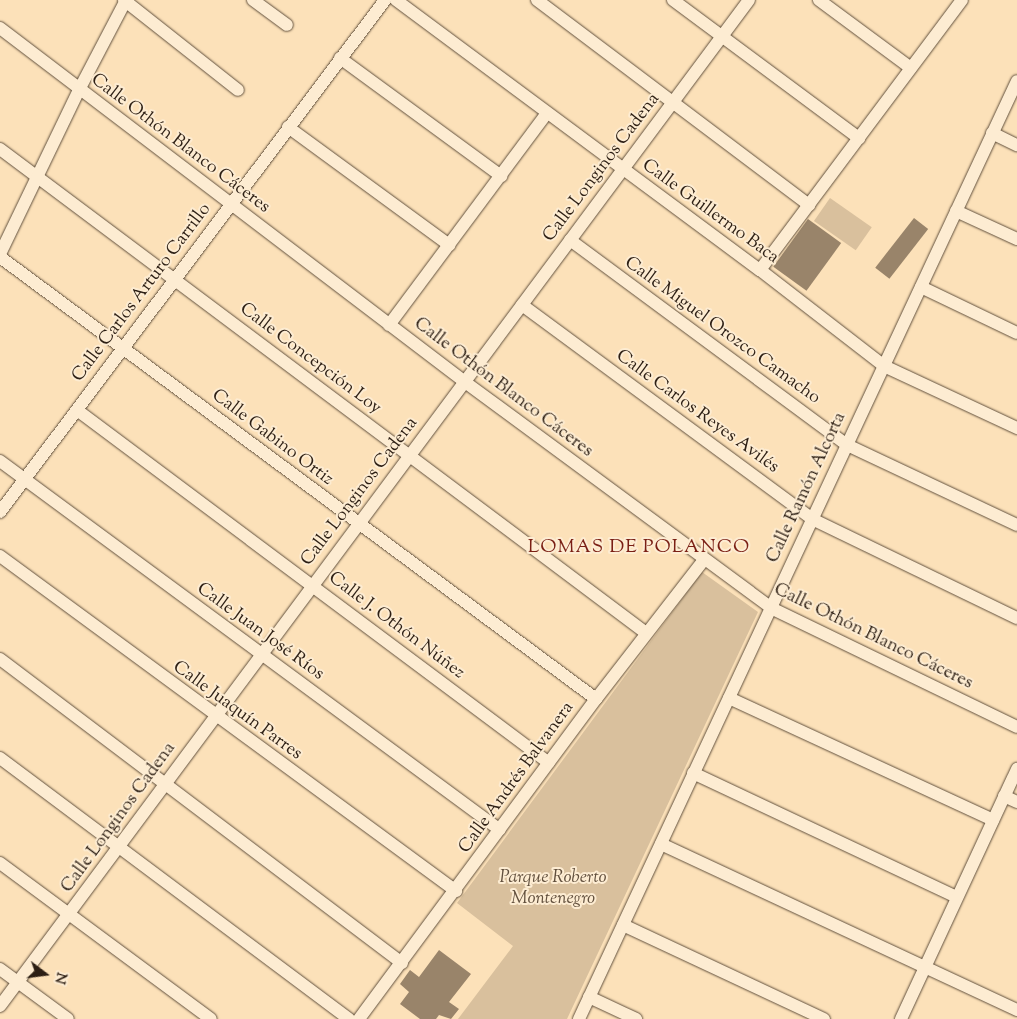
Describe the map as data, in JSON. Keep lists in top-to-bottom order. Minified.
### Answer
{"streets":{"street":["Calle Othón Blanco Cáceres","Calle Longinos Cadena","Calle Guillermo Baca","Calle Carlos Arturo Carrillo","Calle Miguel Orozco Camacho","Calle Concepción Loy","Calle Carlos Reyes Avilés","Calle Gabino Ortiz","Calle Ramón Alcorta","Calle J. Othón Núñez","Calle Juan José Ríos","Calle Juaquín Parres","Calle Andrés Balvanera"]},"crossings":[["Calle Othón Blanco Cáceres","Calle Longinos Cadena"],["Calle Othón Blanco Cáceres","Calle Carlos Arturo Carrillo"],["Calle Othón Blanco Cáceres","Calle Ramón Alcorta"],["Calle Othón Blanco Cáceres","Calle Andrés Balvanera"],["Calle Longinos Cadena","Calle Guillermo Baca"],["Calle Longinos Cadena","Calle Miguel Orozco Camacho"],["Calle Longinos Cadena","Calle Concepción Loy"],["Calle Longinos Cadena","Calle Carlos Reyes Avilés"],["Calle Longinos Cadena","Calle Gabino Ortiz"],["Calle Longinos Cadena","Calle J. Othón Núñez"],["Calle Longinos Cadena","Calle Juan José Ríos"],["Calle Longinos Cadena","Calle Juaquín Parres"],["Calle Guillermo Baca","Calle Ramón Alcorta"],["Calle Carlos Arturo Carrillo","Calle Concepción Loy"],["Calle Carlos Arturo Carrillo","Calle Gabino Ortiz"],["Calle Carlos Arturo Carrillo","Calle J. Othón Núñez"],["Calle Carlos Arturo Carrillo","Calle Juan José Ríos"],["Calle Miguel Orozco Camacho","Calle Ramón Alcorta"],["Calle Concepción Loy","Calle Andrés Balvanera"],["Calle Carlos Reyes Avilés","Calle Ramón Alcorta"],["Calle Gabino Ortiz","Calle Andrés Balvanera"],["Calle J. Othón Núñez","Calle Andrés Balvanera"],["Calle Juan José Ríos","Calle Andrés Balvanera"],["Calle Juaquín Parres","Calle Andrés Balvanera"]],"districts":["LOMAS DE POLANCO"],"parks":["Parque Roberto Montenegro"],"north":"right"}
